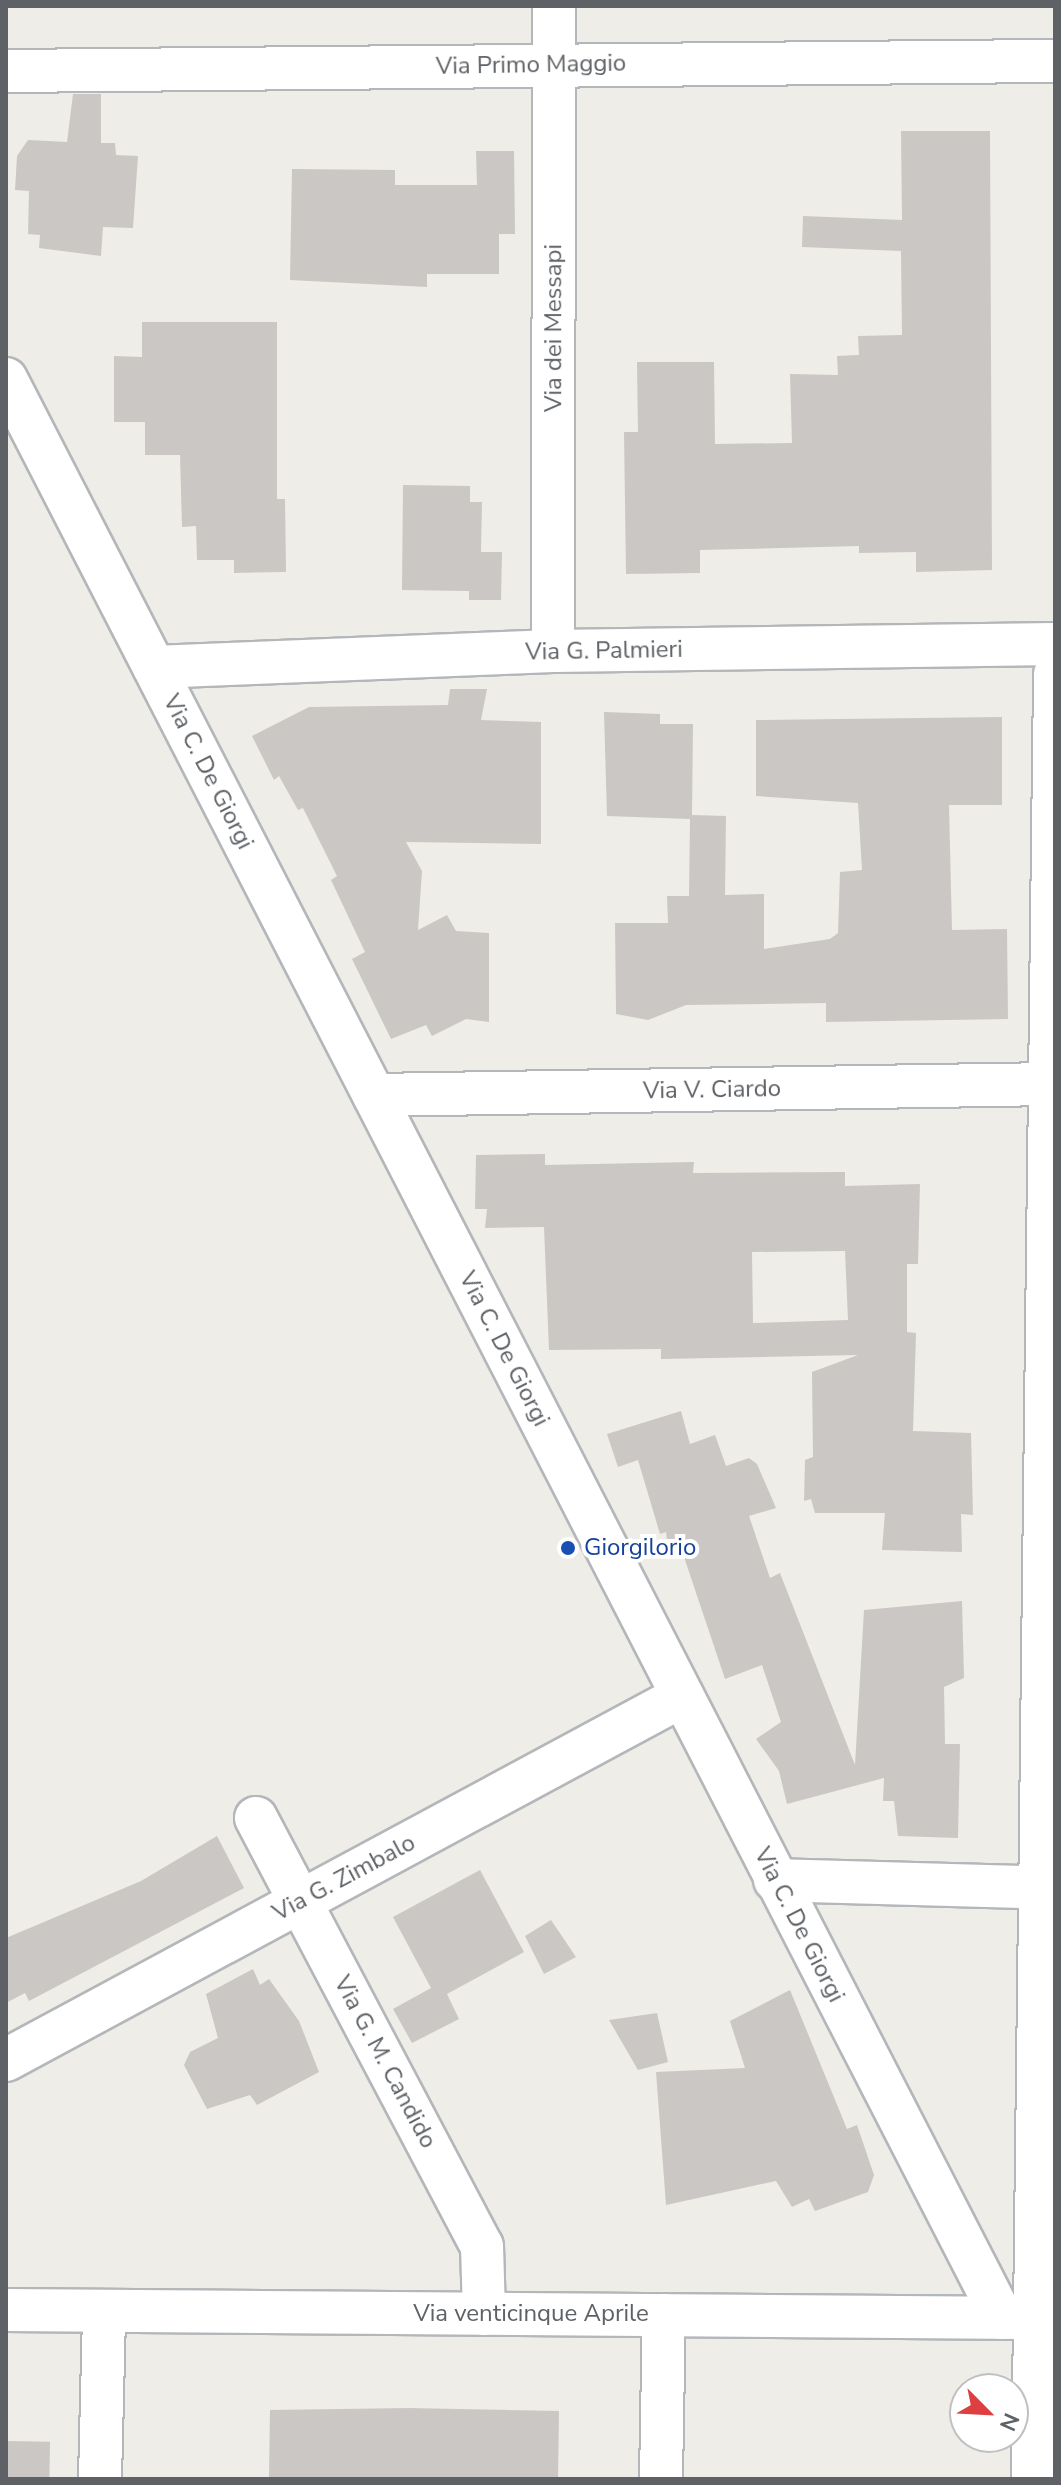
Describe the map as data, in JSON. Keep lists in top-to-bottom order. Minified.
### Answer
{"streets":{"street":["Via Primo Maggio","Via dei Messapi","Via G. Palmieri","Via C. De Giorgi","Via V. Ciardo","Via G. Zimbalo","Via G. M. Candido","Via venticinque Aprile"]},"crossings":[["Via Primo Maggio","Via dei Messapi"],["Via dei Messapi","Via G. Palmieri"],["Via G. Palmieri","Via C. De Giorgi"],["Via C. De Giorgi","Via V. Ciardo"],["Via C. De Giorgi","Via G. Zimbalo"],["Via C. De Giorgi","Via venticinque Aprile"],["Via G. Zimbalo","Via G. M. Candido"],["Via G. M. Candido","Via venticinque Aprile"]],"places":["Giorgilorio"],"north":"bottom right"}
